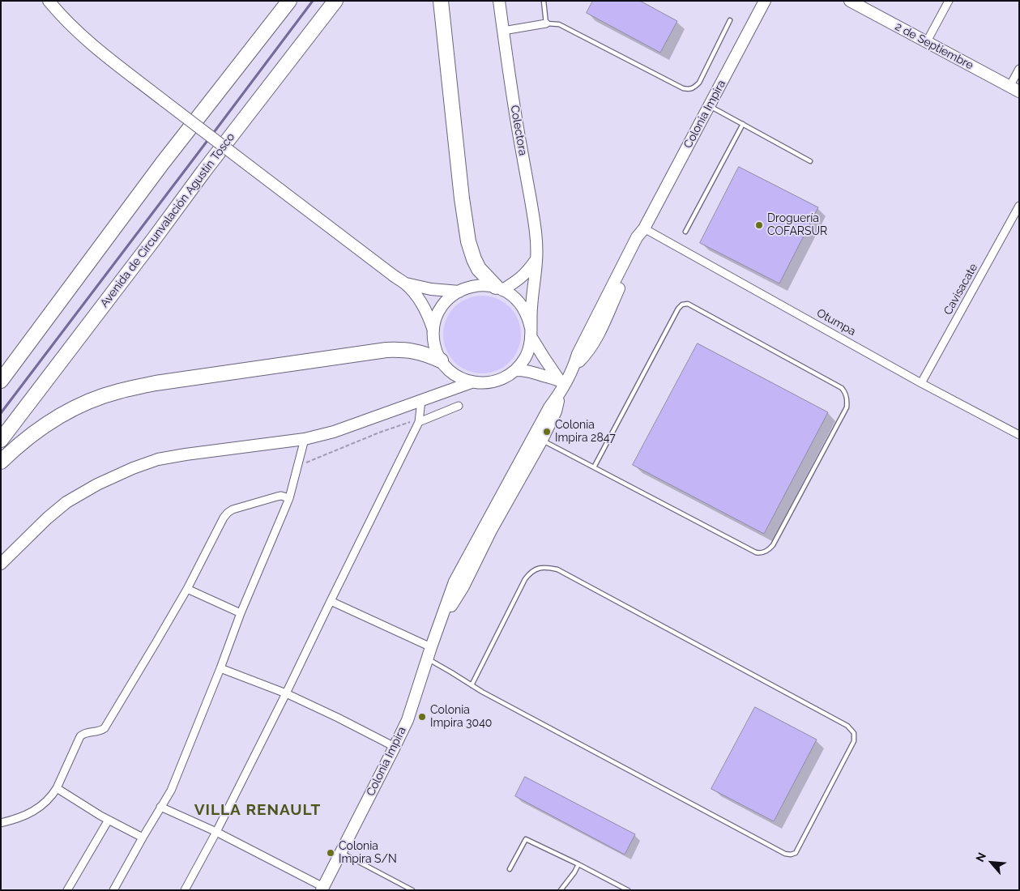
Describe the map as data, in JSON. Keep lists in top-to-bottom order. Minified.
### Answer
{"streets":{"highway":["Avenida de Circunvalación Agustín Tosco"],"main road":["2 de Septiembre","Colonia Impira","Colectora"],"street":["Cavisacate","Otumpa"]},"crossings":[["Colonia Impira","Otumpa"],["Cavisacate","Otumpa"]],"districts":["VILLA RENAULT"],"places":["Droguería COFARSUR","Colonia Impira 2847","Colonia Impira 3040","Colonia Impira S/N"],"north":"top left"}
